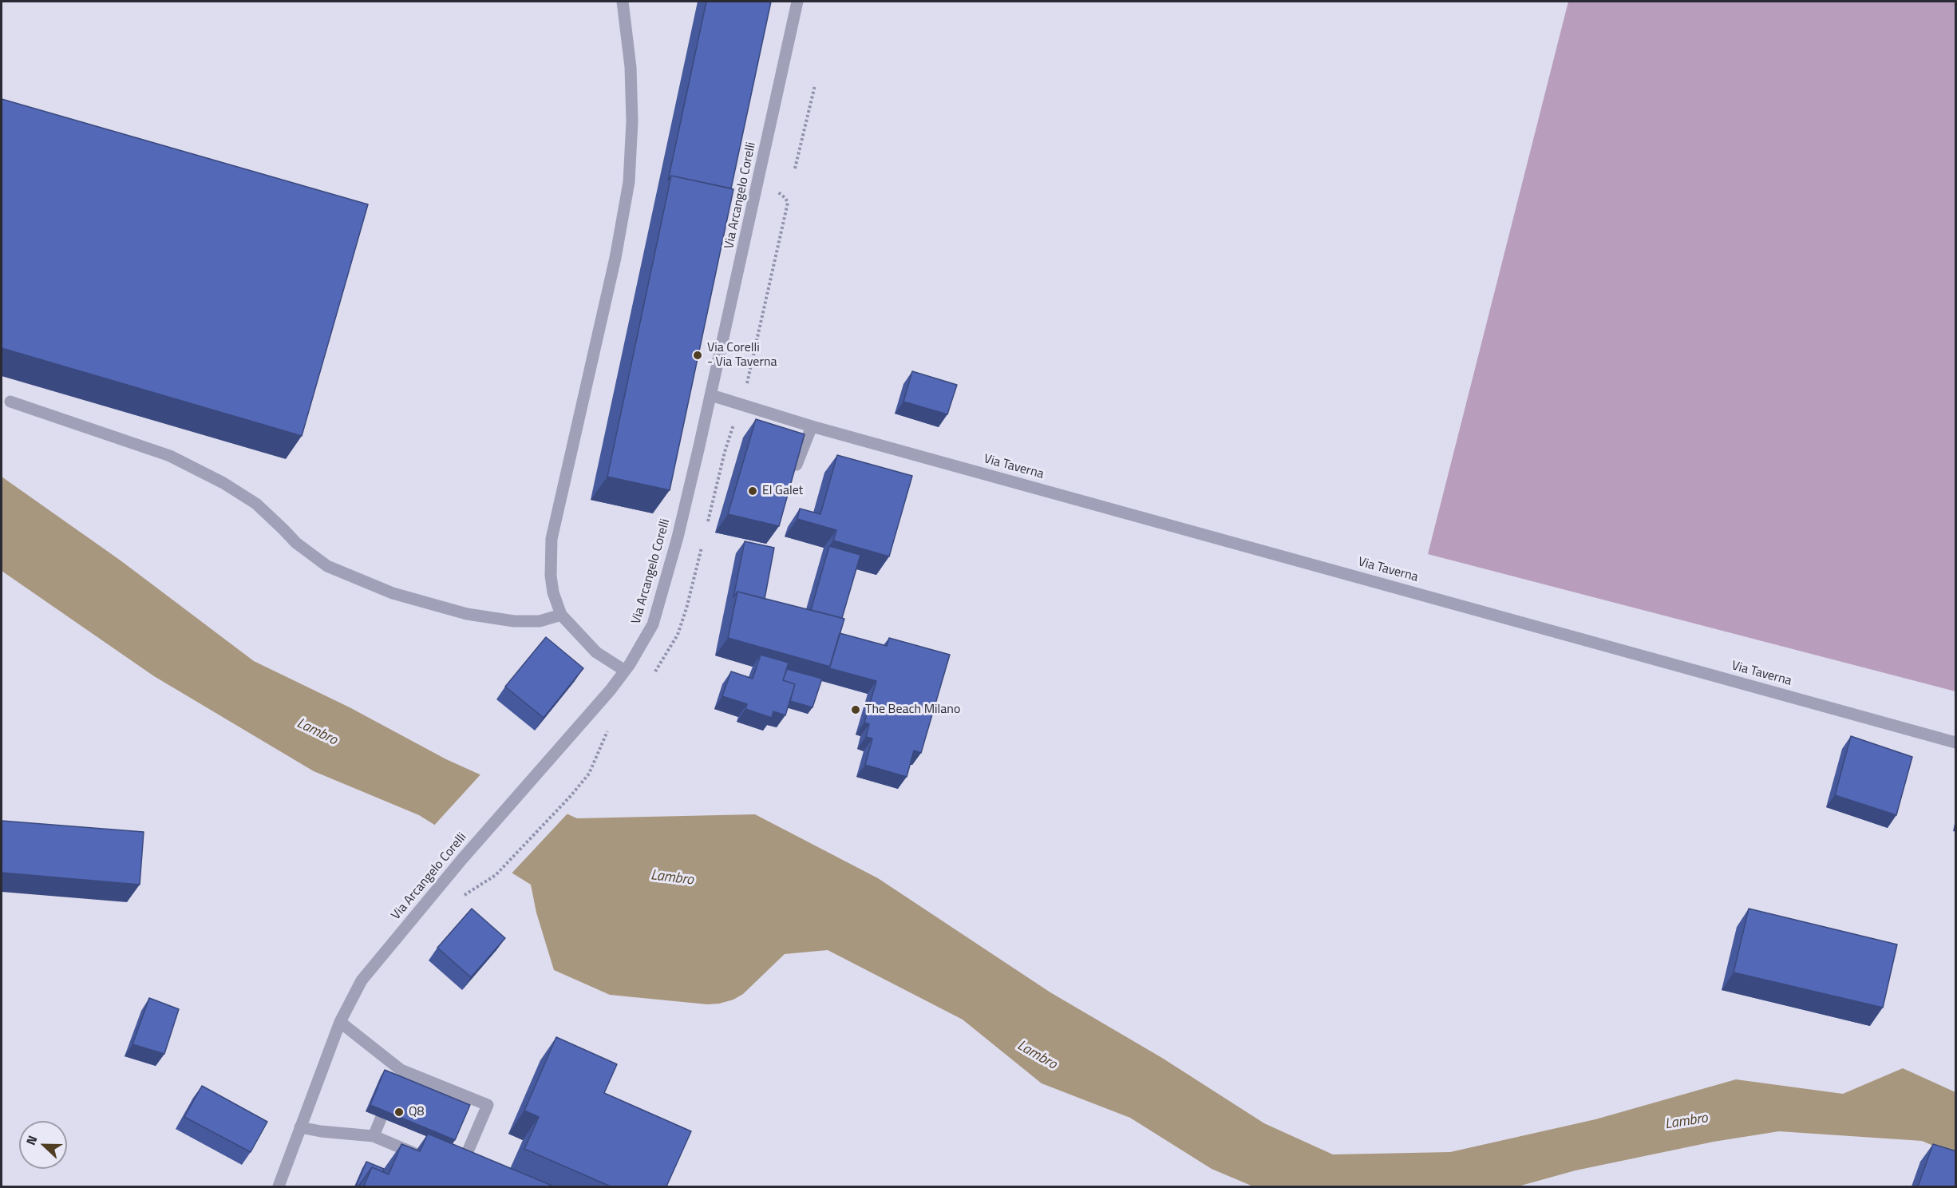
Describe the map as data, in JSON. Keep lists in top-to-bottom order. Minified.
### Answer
{"streets":{"street":["Via Arcangelo Corelli","Via Taverna"]},"crossings":[["Via Arcangelo Corelli","Via Taverna"]],"water":["Lambro"],"places":["Via Corelli - Via Taverna","El Galet","The Beach Milano","Q8"],"north":"left"}
